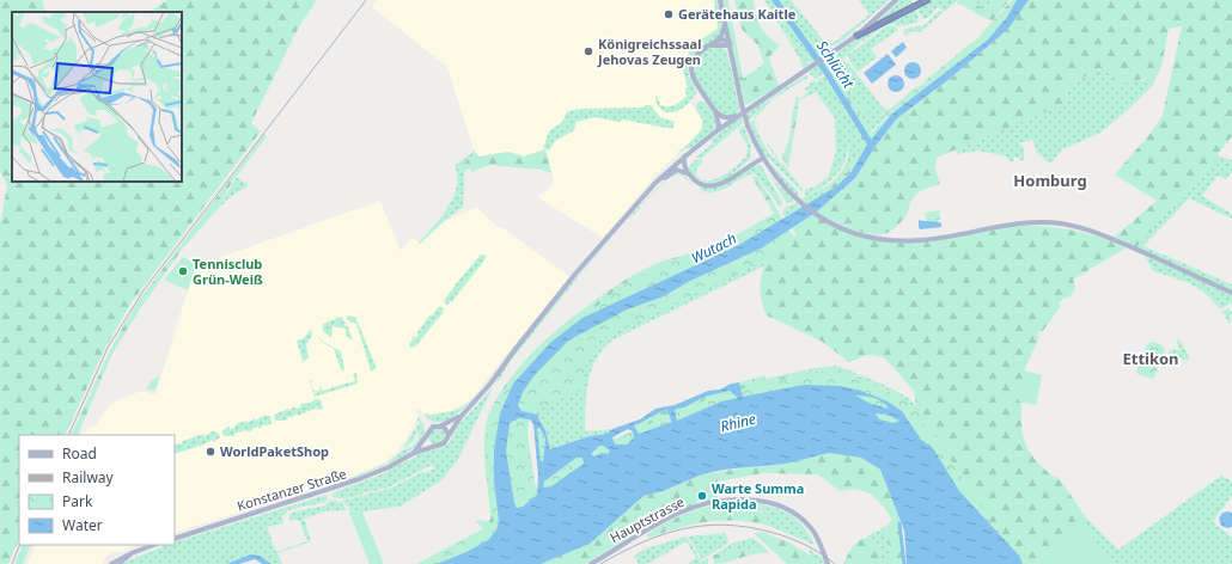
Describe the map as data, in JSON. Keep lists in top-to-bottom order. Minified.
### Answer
{"streets":{"main road":["Konstanzer Straße","Hauptstrasse"]},"districts":["Homburg","Ettikon"],"water":["Schlücht","Wutach","Rhine"],"places":["Gerätehaus Kaitle","Königreichssaal Jehovas Zeugen","Tennisclub Grün-Weiß","WorldPaketShop","Warte Summa Rapida"],"legend":["Road","Railway","Park","Water"]}
